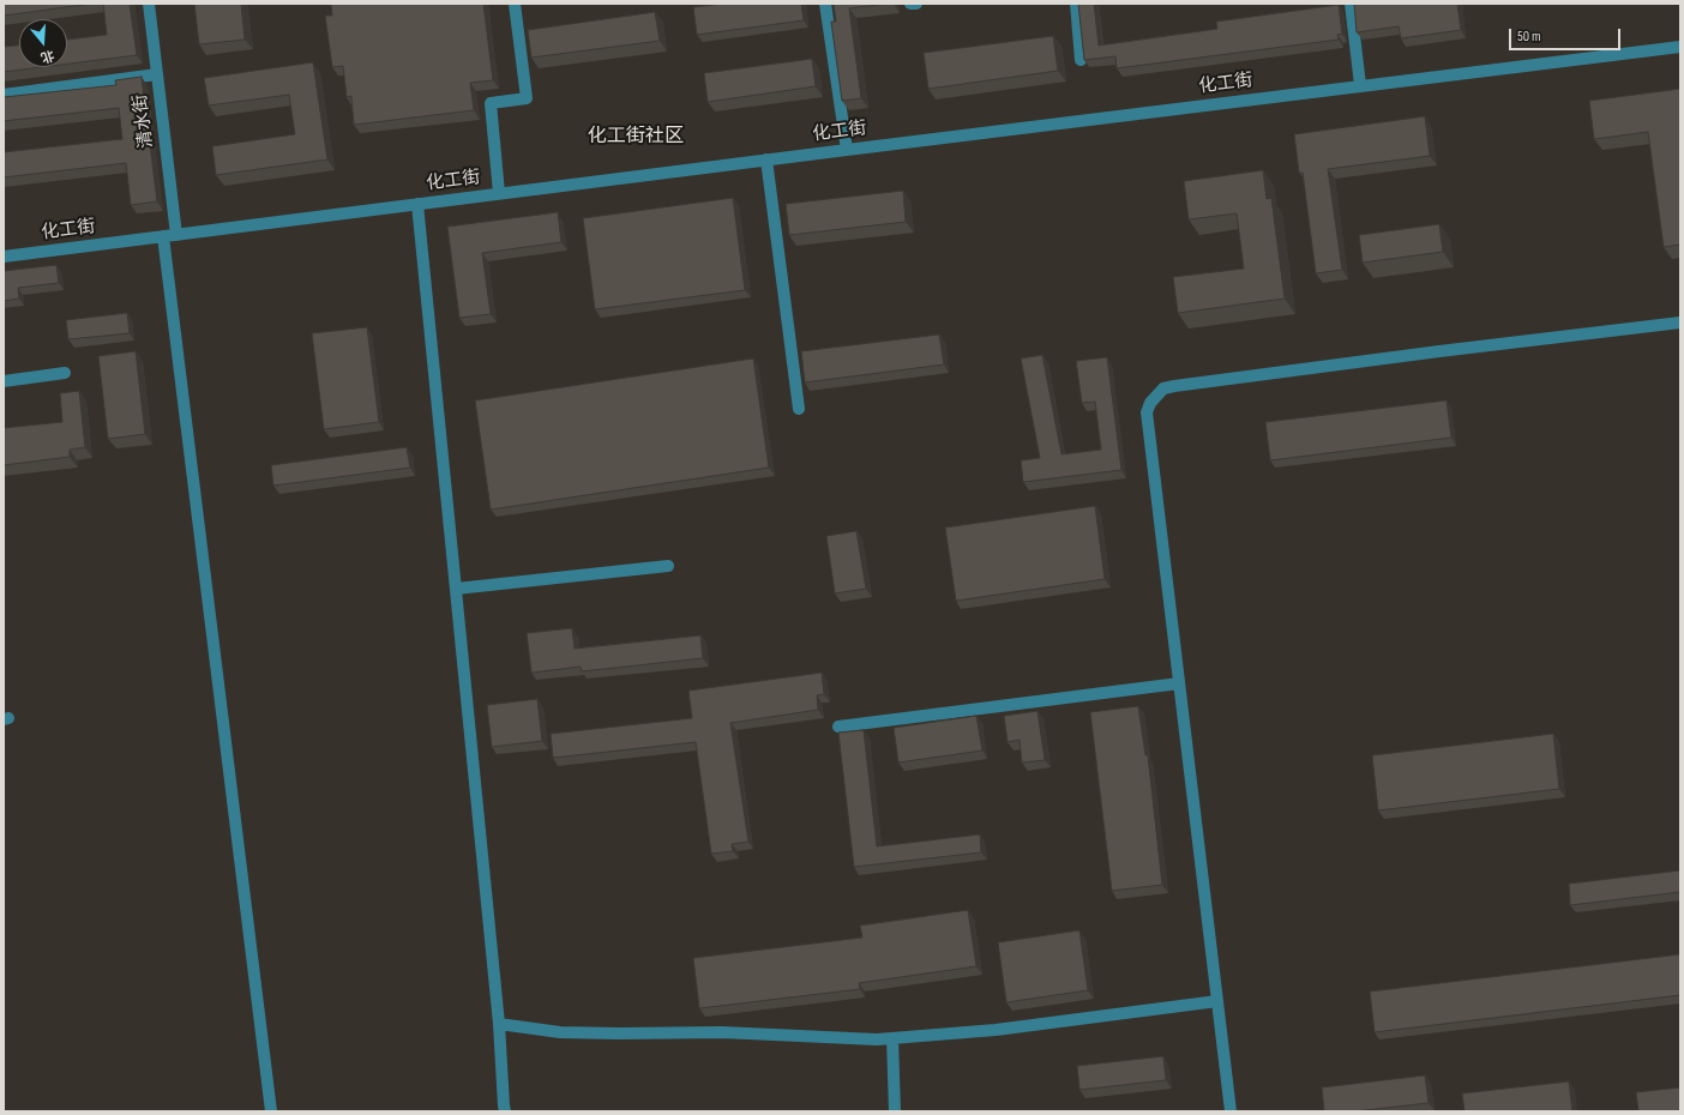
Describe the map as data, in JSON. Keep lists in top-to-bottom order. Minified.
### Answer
{"streets":{"street":["化工街","清水街"]},"crossings":[["化工街","清水街"]],"districts":["化工街社区"],"scale_bar":"50 m","north":"bottom"}
